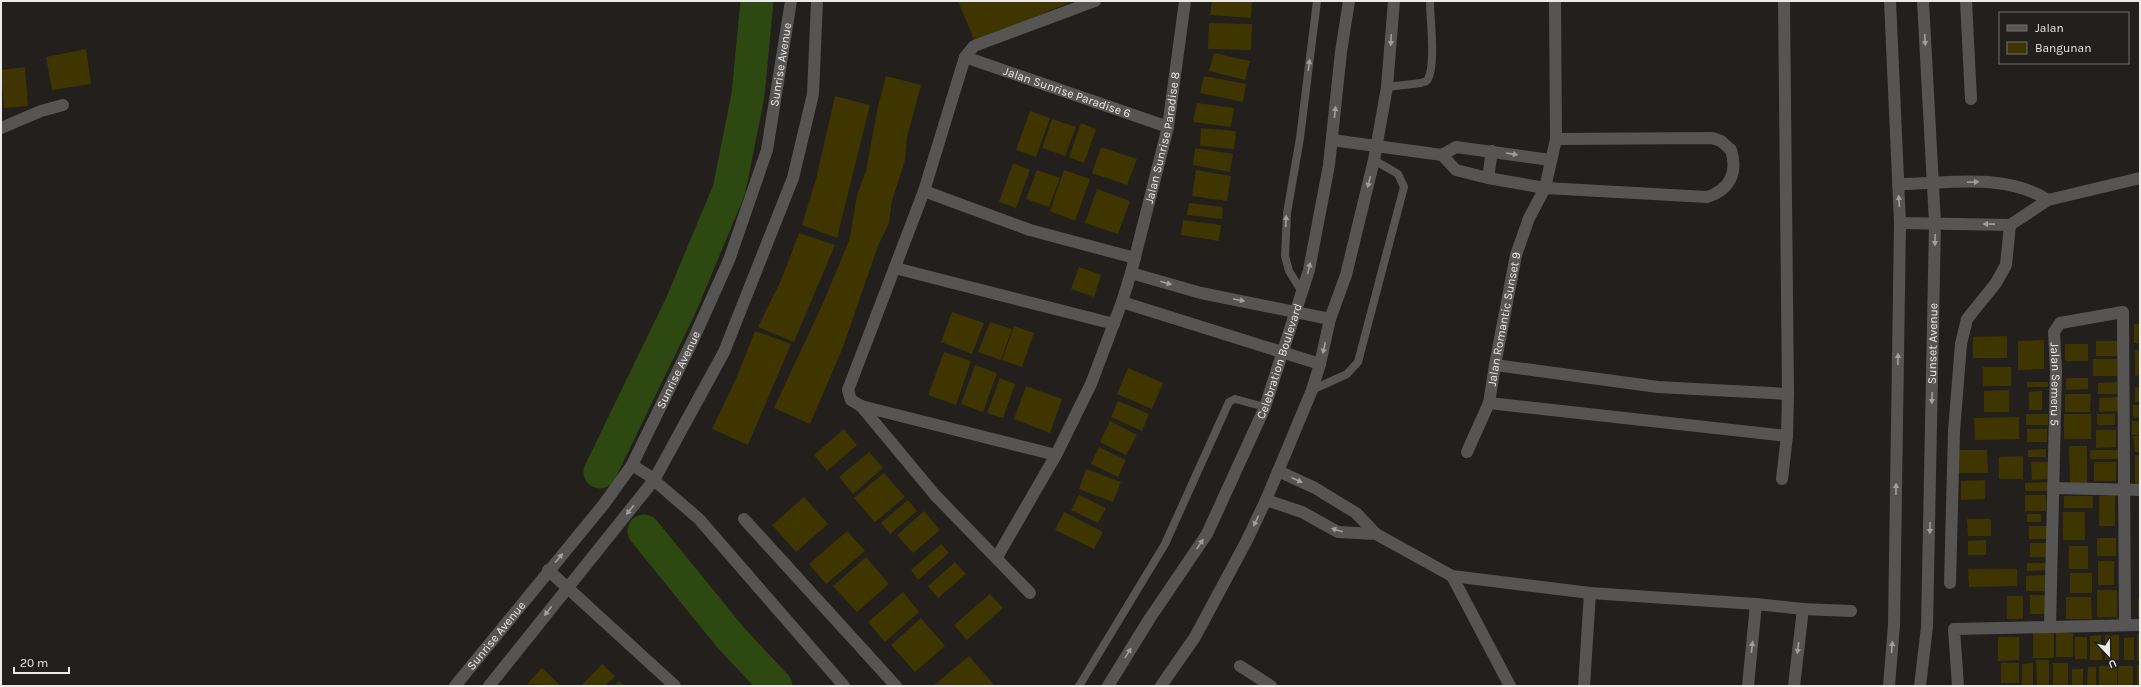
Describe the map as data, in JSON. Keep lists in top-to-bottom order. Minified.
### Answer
{"streets":{"street":["Sunrise Avenue","Jalan Sunrise Paradise 6","Jalan Sunrise Paradise 8","Jalan Romantic Sunset 9","Sunset Avenue","Celebration Boulevard","Jalan Semeru 5"]},"crossings":[["Jalan Sunrise Paradise 6","Jalan Sunrise Paradise 8"]],"legend":["Jalan","Bangunan"],"scale_bar":"20 m","north":"bottom"}
